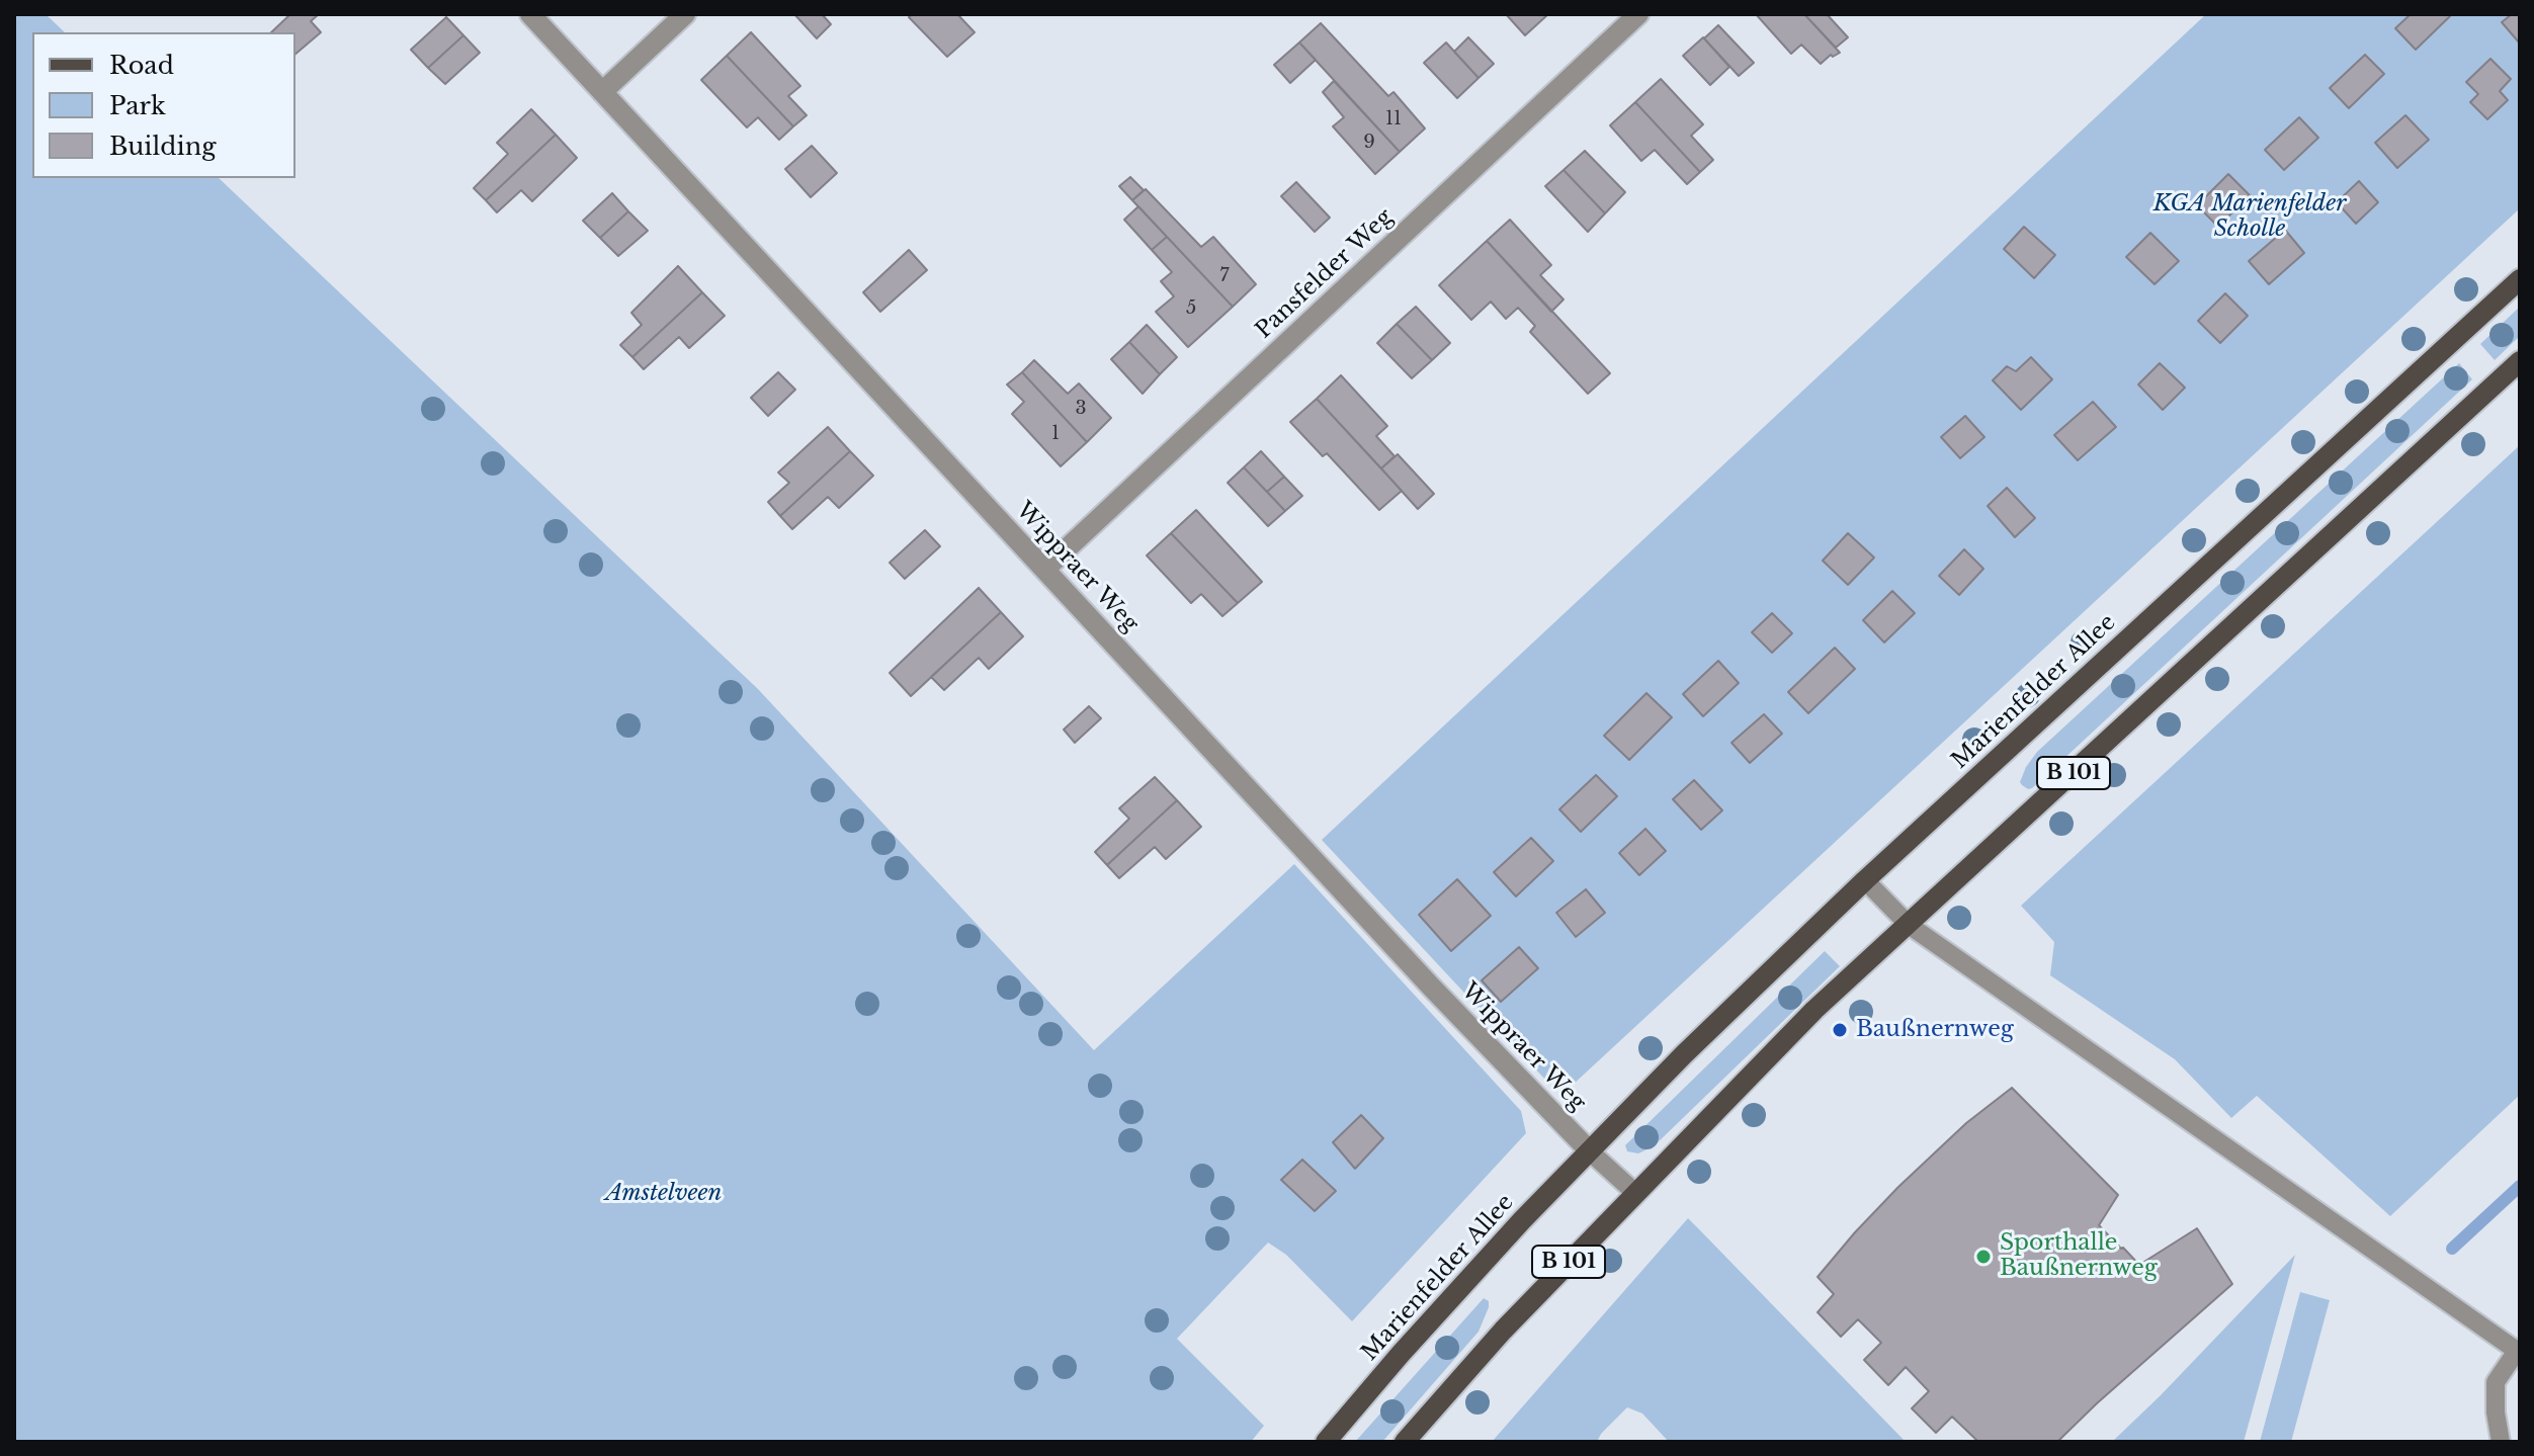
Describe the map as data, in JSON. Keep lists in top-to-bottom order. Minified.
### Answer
{"streets":{"main road":["Marienfelder Allee","B 101"],"street":["Pansfelder Weg","Wippraer Weg"]},"crossings":[["Pansfelder Weg","Wippraer Weg"],["Wippraer Weg","Marienfelder Allee"]],"parks":["KGA Marienfelder Scholle","Amstelveen"],"places":["Baußnernweg","Sporthalle Baußnernweg"],"house_numbers":["11","9","7","5","3","1"],"legend":["Road","Park","Building"]}
